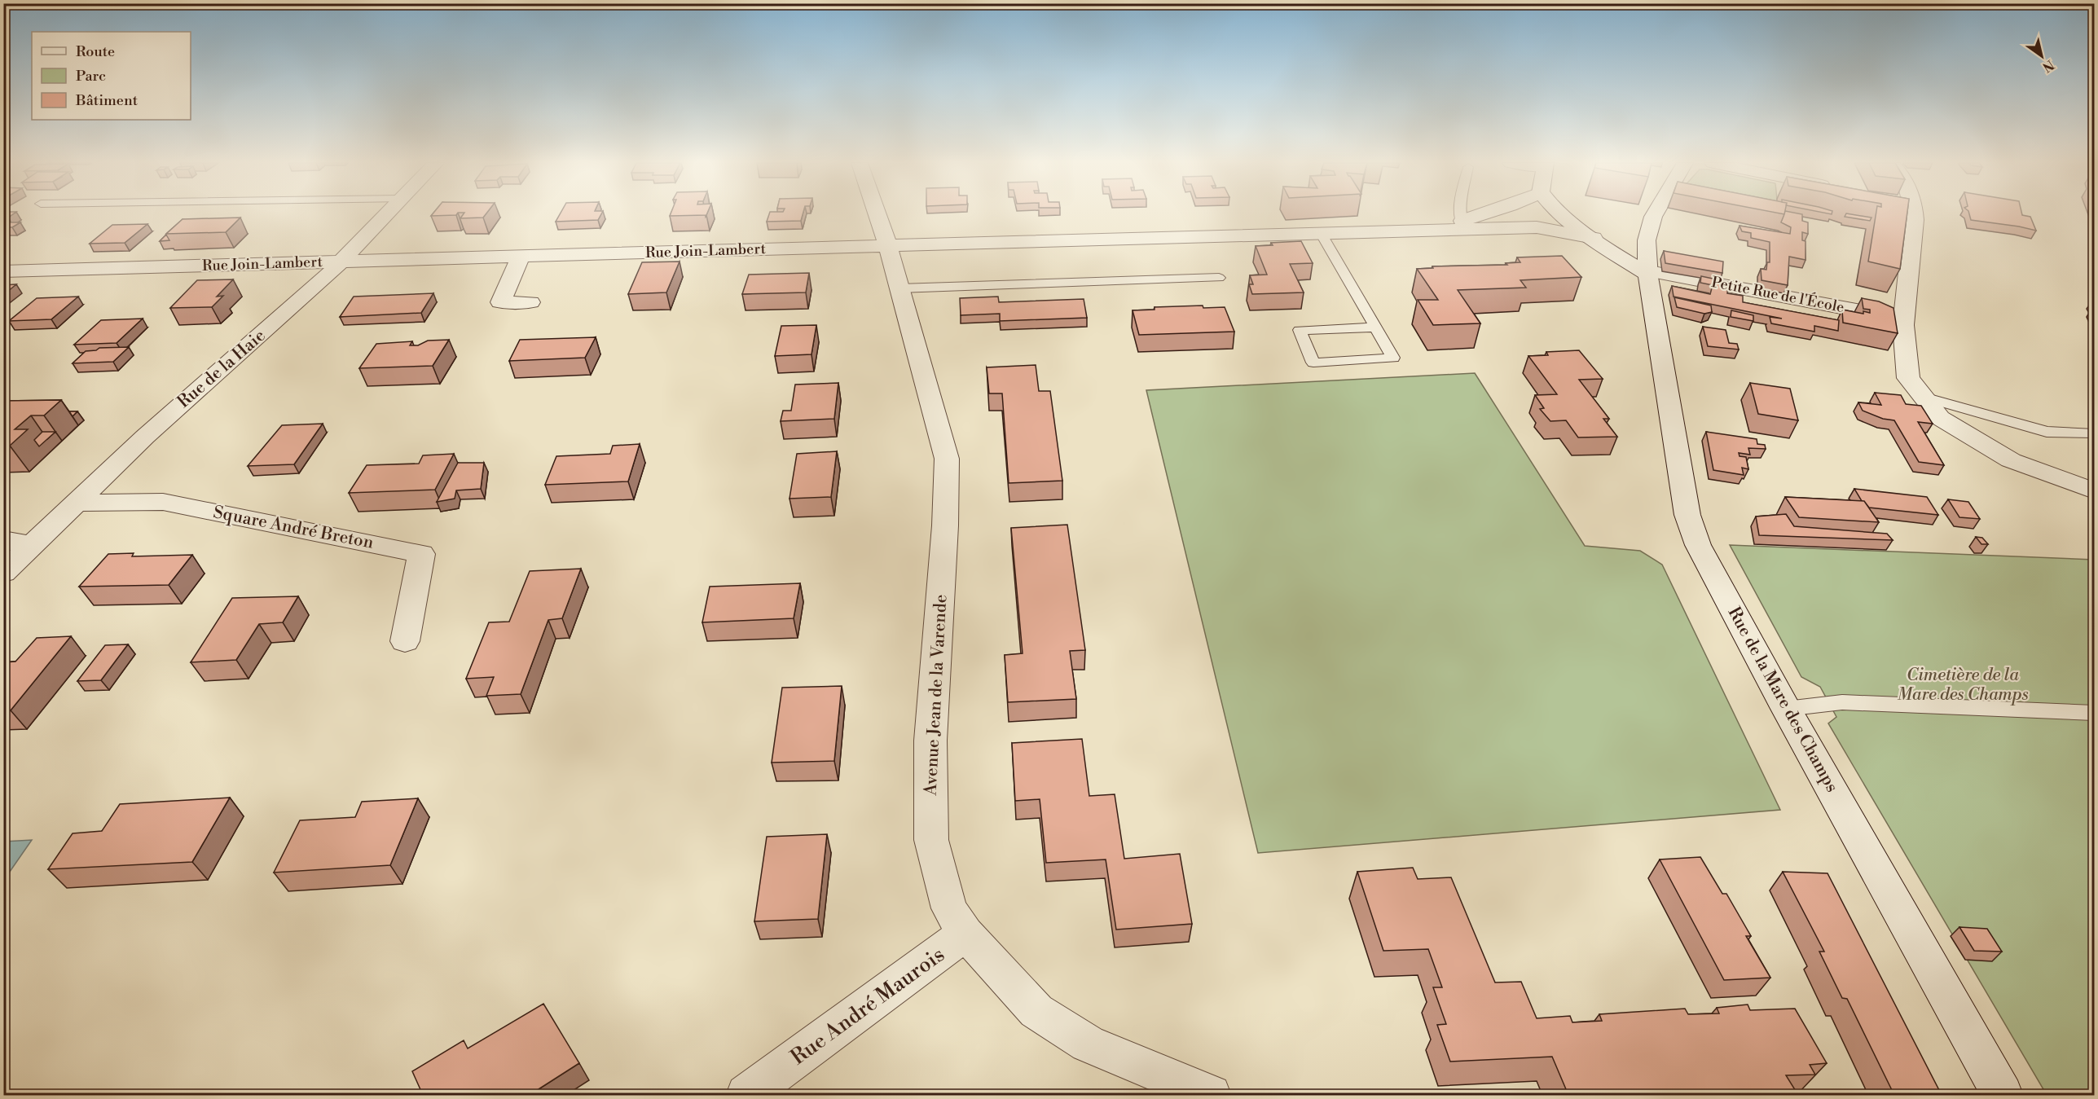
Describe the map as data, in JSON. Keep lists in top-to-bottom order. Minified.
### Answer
{"streets":{"street":["Rue Join-Lambert","Petite Rue de l'École","Rue de la Haie","Square André Breton","Avenue Jean de la Varende","Rue de la Mare des Champs","Rue André Maurois"]},"crossings":[["Rue Join-Lambert","Rue de la Haie"],["Rue Join-Lambert","Avenue Jean de la Varende"],["Rue Join-Lambert","Rue de la Mare des Champs"],["Petite Rue de l'École","Rue de la Mare des Champs"],["Rue de la Haie","Square André Breton"],["Avenue Jean de la Varende","Rue André Maurois"]],"parks":["Cimetière de la Mare des Champs"],"legend":["Route","Parc","Bâtiment"],"north":"bottom right"}
